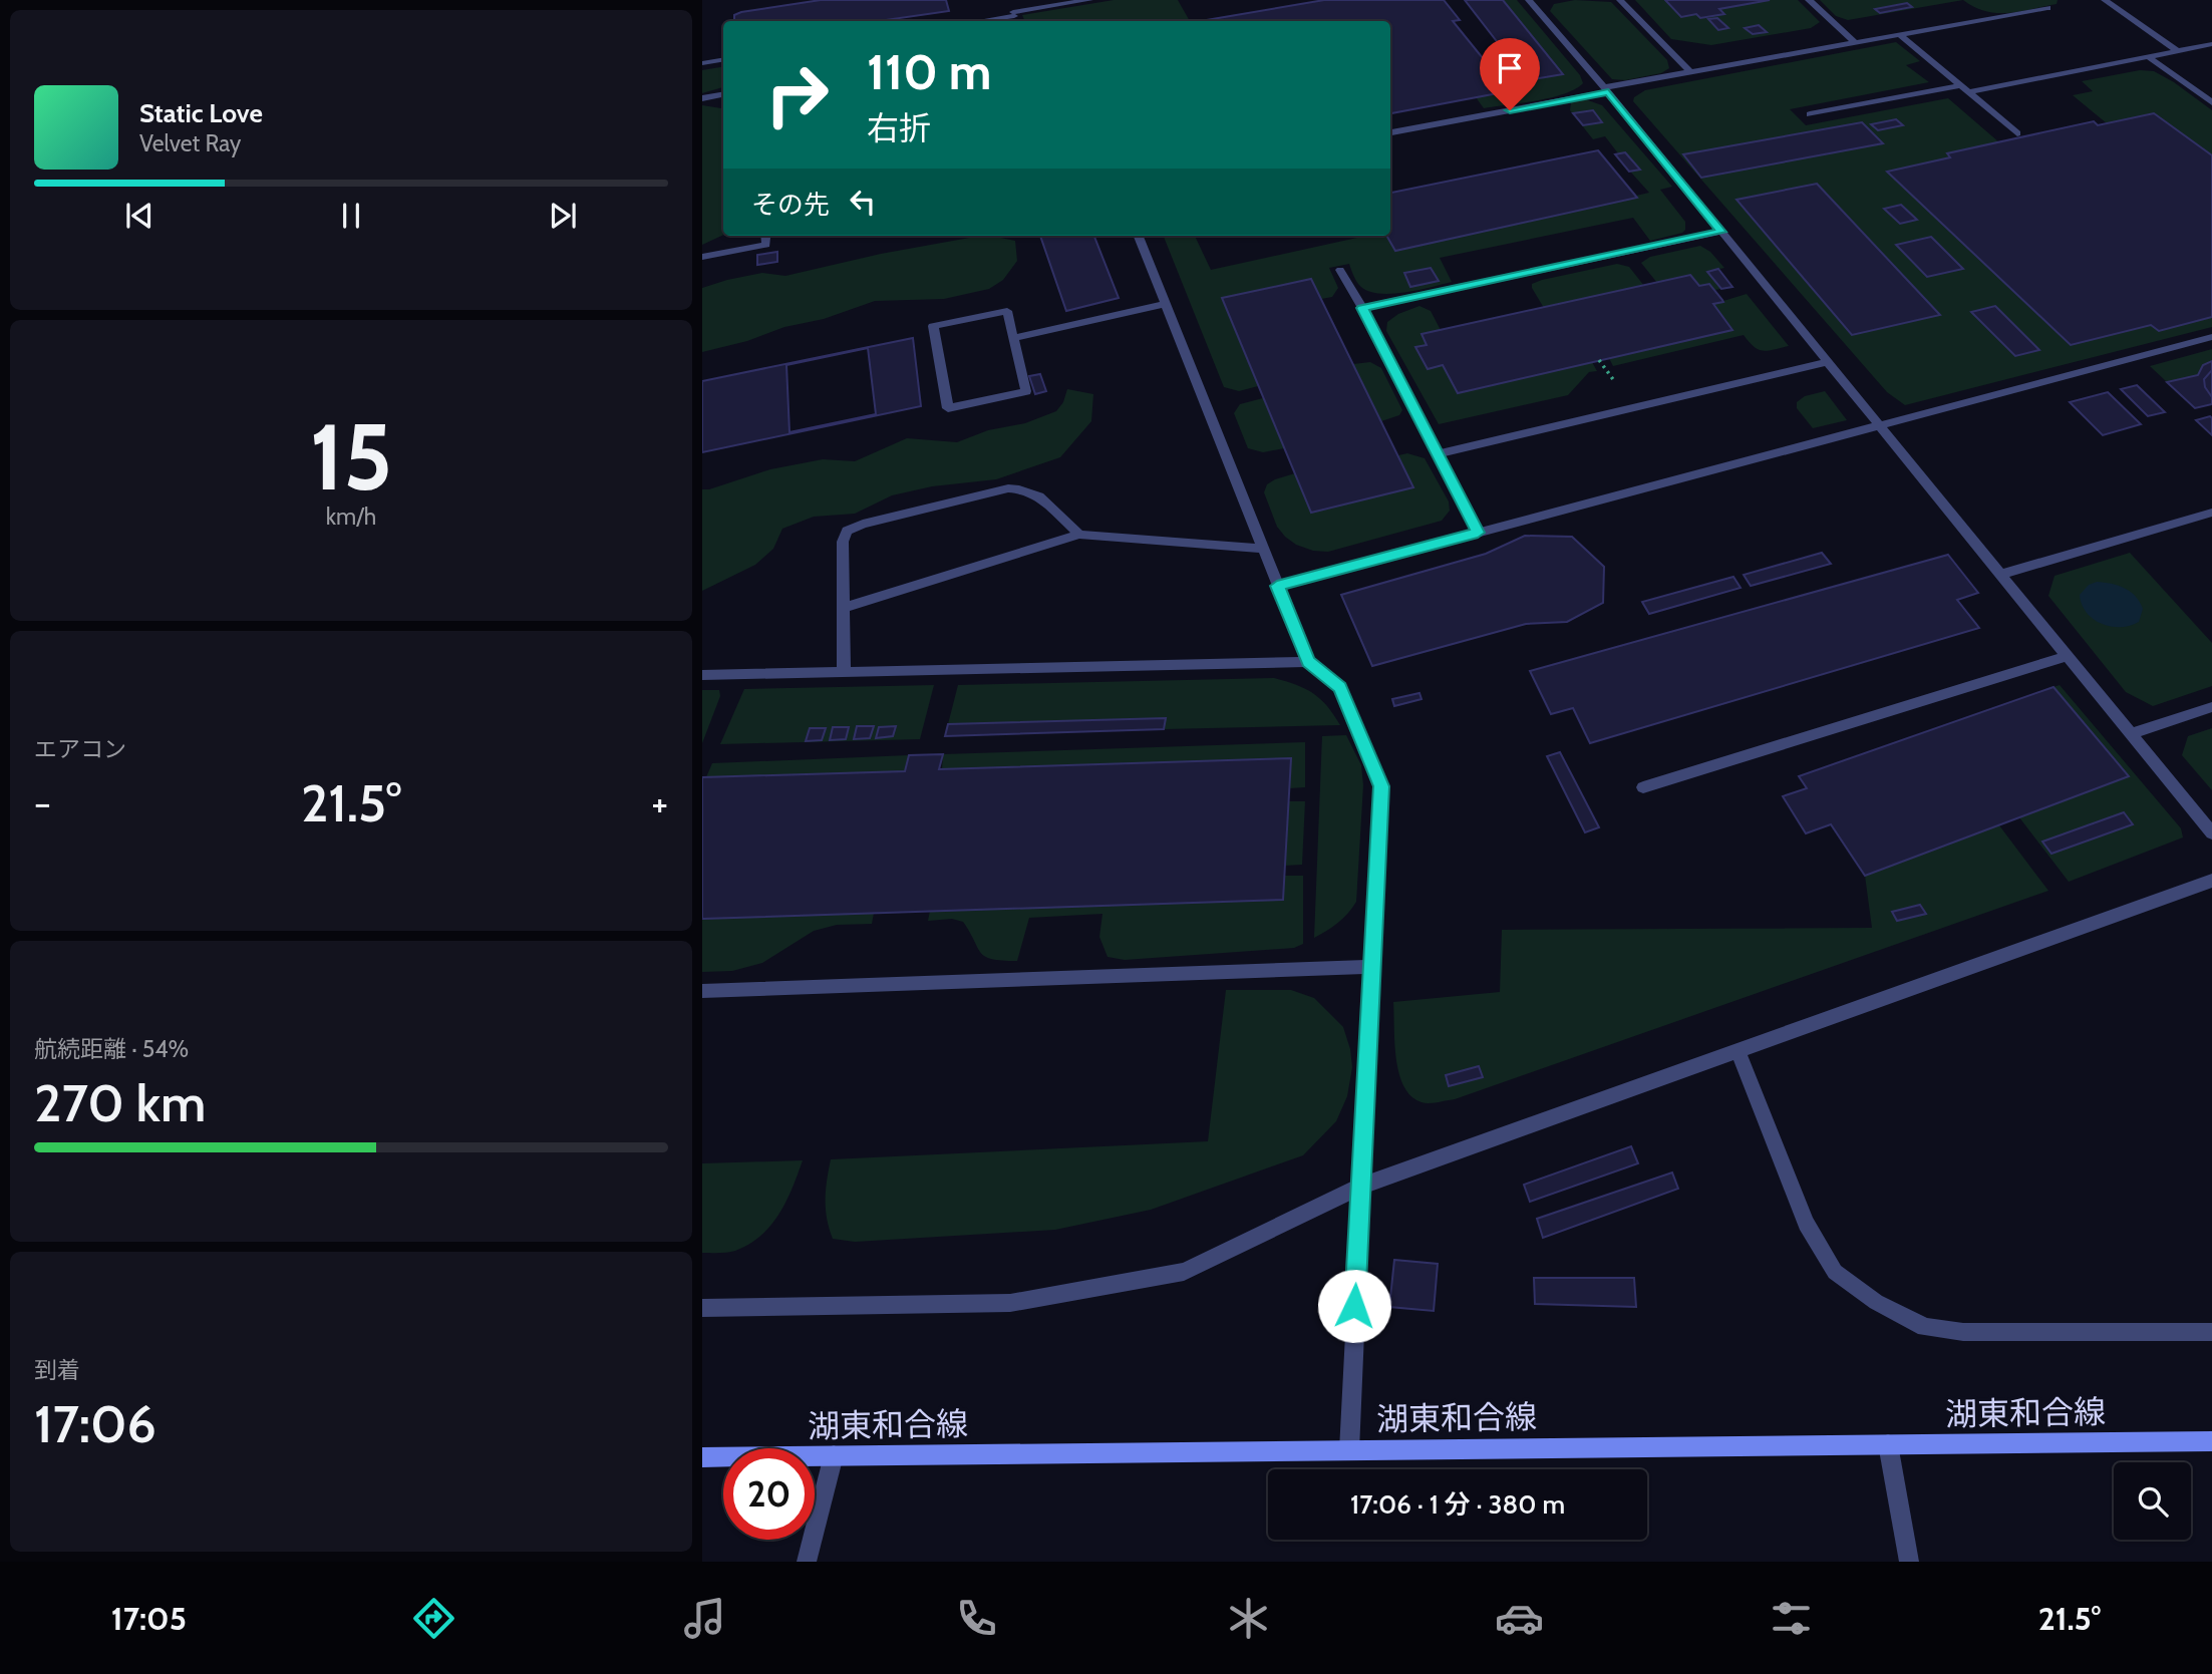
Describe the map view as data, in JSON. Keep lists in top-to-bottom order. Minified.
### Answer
{"streets":{"main road":["湖東和合線"]},"page":{"turn":["110 m","右折"],"song":["Static Love","Velvet Ray"],"then":"その先","tile":[["15","km/h"],"エアコン",["航続距離 · 54%","270 km"],["到着","17:06"]],"heat":["−","21.5°","+"],"limit":"20","trip":"17:06 · 1 分 · 380 m","tabs":["17:05","21.5°"]}}
